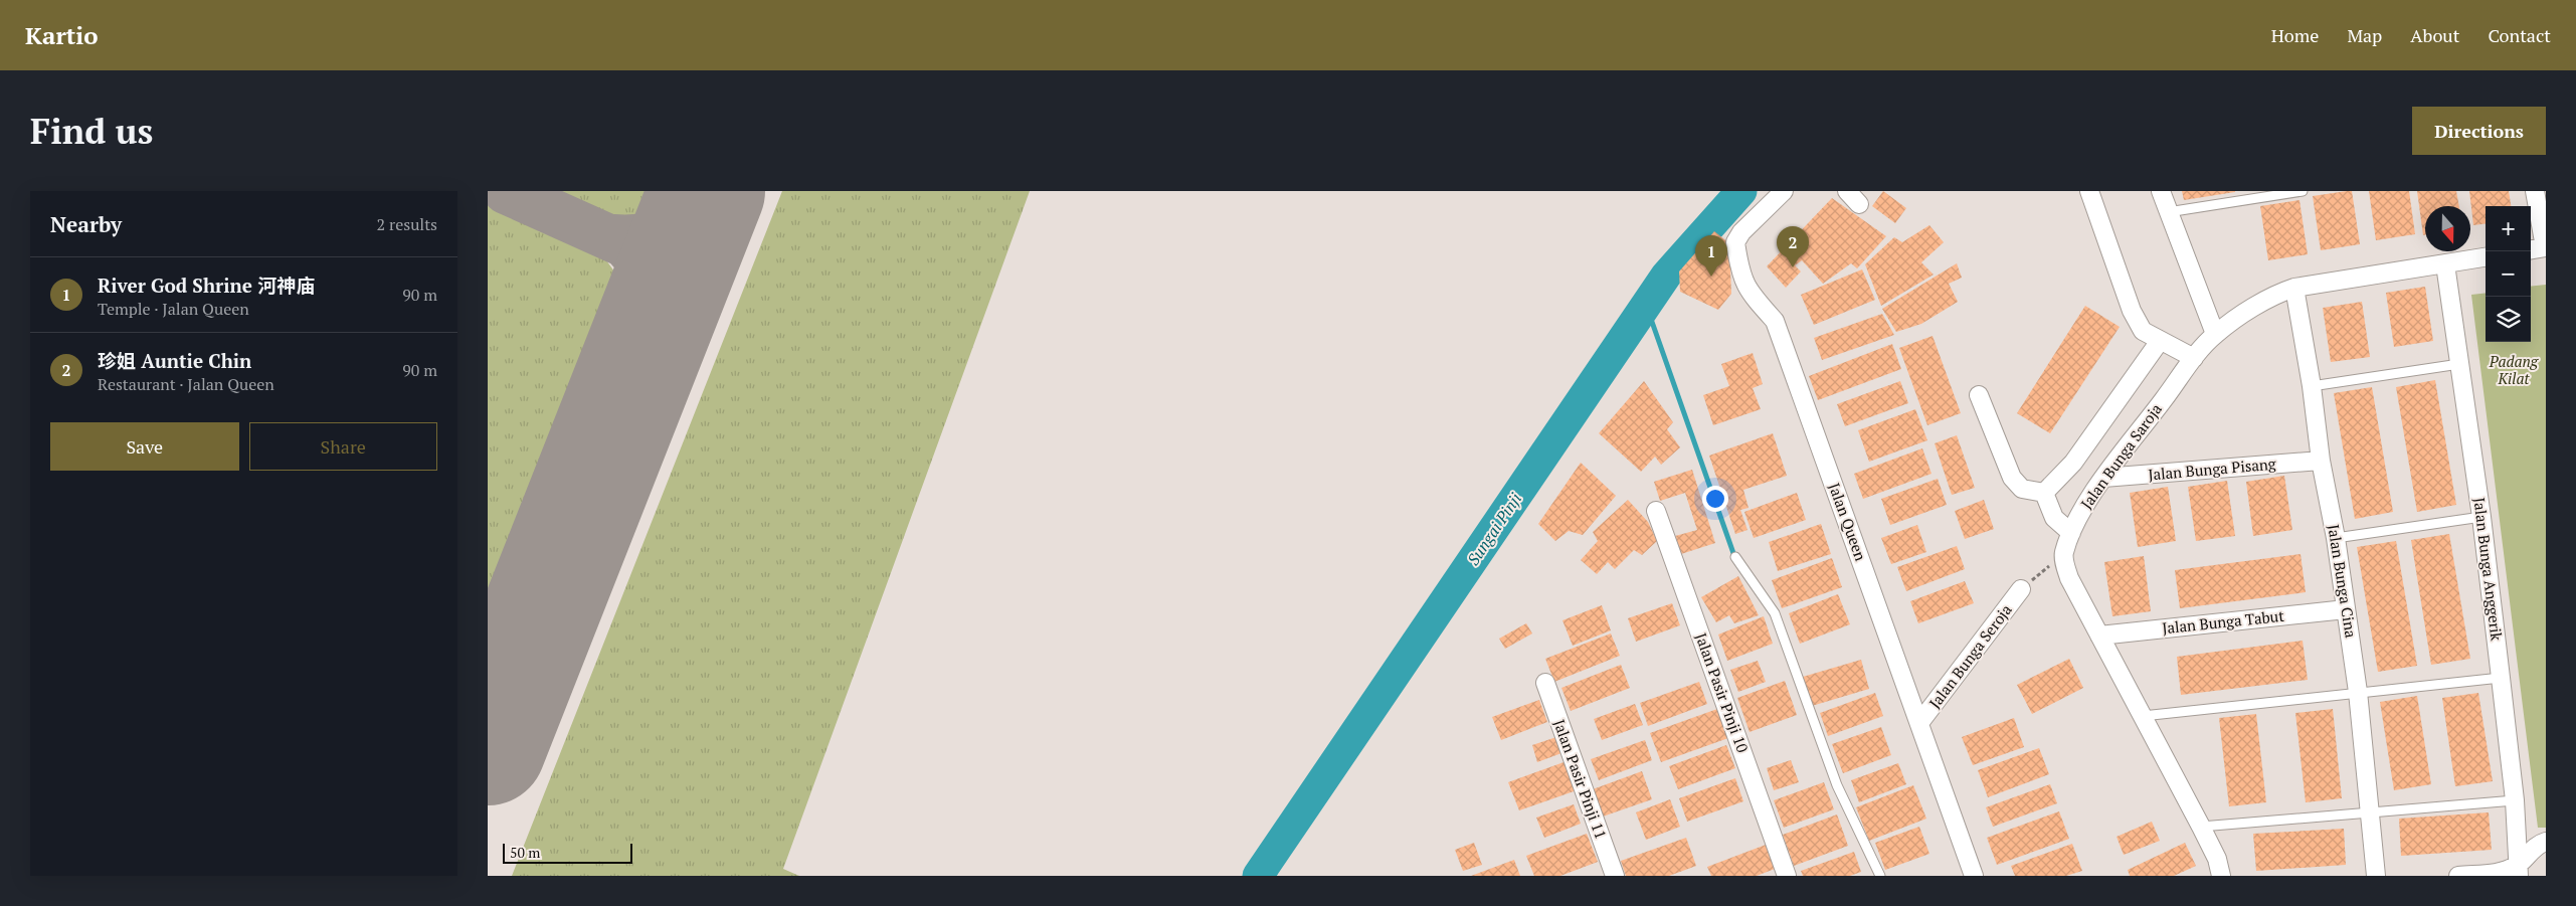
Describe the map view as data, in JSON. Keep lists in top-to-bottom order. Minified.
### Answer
{"streets":{"street":["Jalan Bunga Saroja","Jalan Bunga Pisang","Jalan Queen","Jalan Bunga Anggerik","Jalan Bunga Cina","Jalan Bunga Tabut","Jalan Bunga Seroja","Jalan Pasir Pinji 10","Jalan Pasir Pinji 11"]},"crossings":[["Jalan Bunga Saroja","Jalan Bunga Pisang"],["Jalan Bunga Saroja","Jalan Bunga Anggerik"],["Jalan Bunga Saroja","Jalan Bunga Cina"],["Jalan Bunga Pisang","Jalan Bunga Cina"],["Jalan Queen","Jalan Bunga Seroja"],["Jalan Bunga Cina","Jalan Bunga Tabut"]],"water":["Sungai Pinji"],"parks":["Padang Kilat"],"scale_bar":"50 m","north":"bottom","page":{"header":"Kartio","nav":["Home","Map","About","Contact"],"buttons":["Directions",["Save","Share"]],"title":"Find us","heading":["Nearby","2 results"],"map_buttons":["+","−"],"pins":["2","1"],"list":[{"mark":"1","name":"River God Shrine 河神庙","note":"Temple · Jalan Queen","value":"90 m"},{"mark":"2","name":"珍姐 Auntie Chin","note":"Restaurant · Jalan Queen","value":"90 m"}],"scale":"50 m"}}
